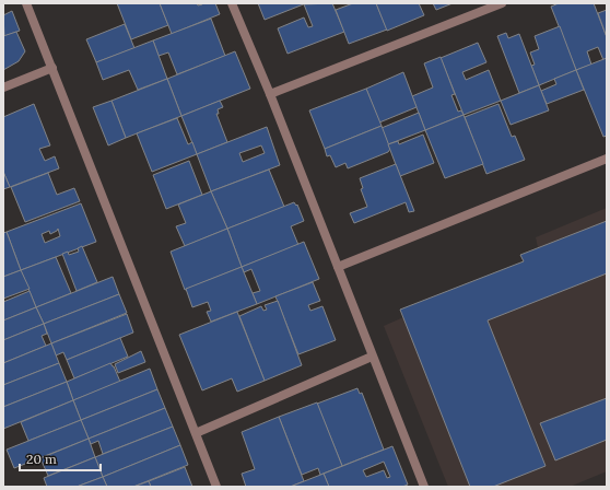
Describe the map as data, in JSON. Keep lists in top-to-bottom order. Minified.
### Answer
{"scale_bar":"20 m"}
